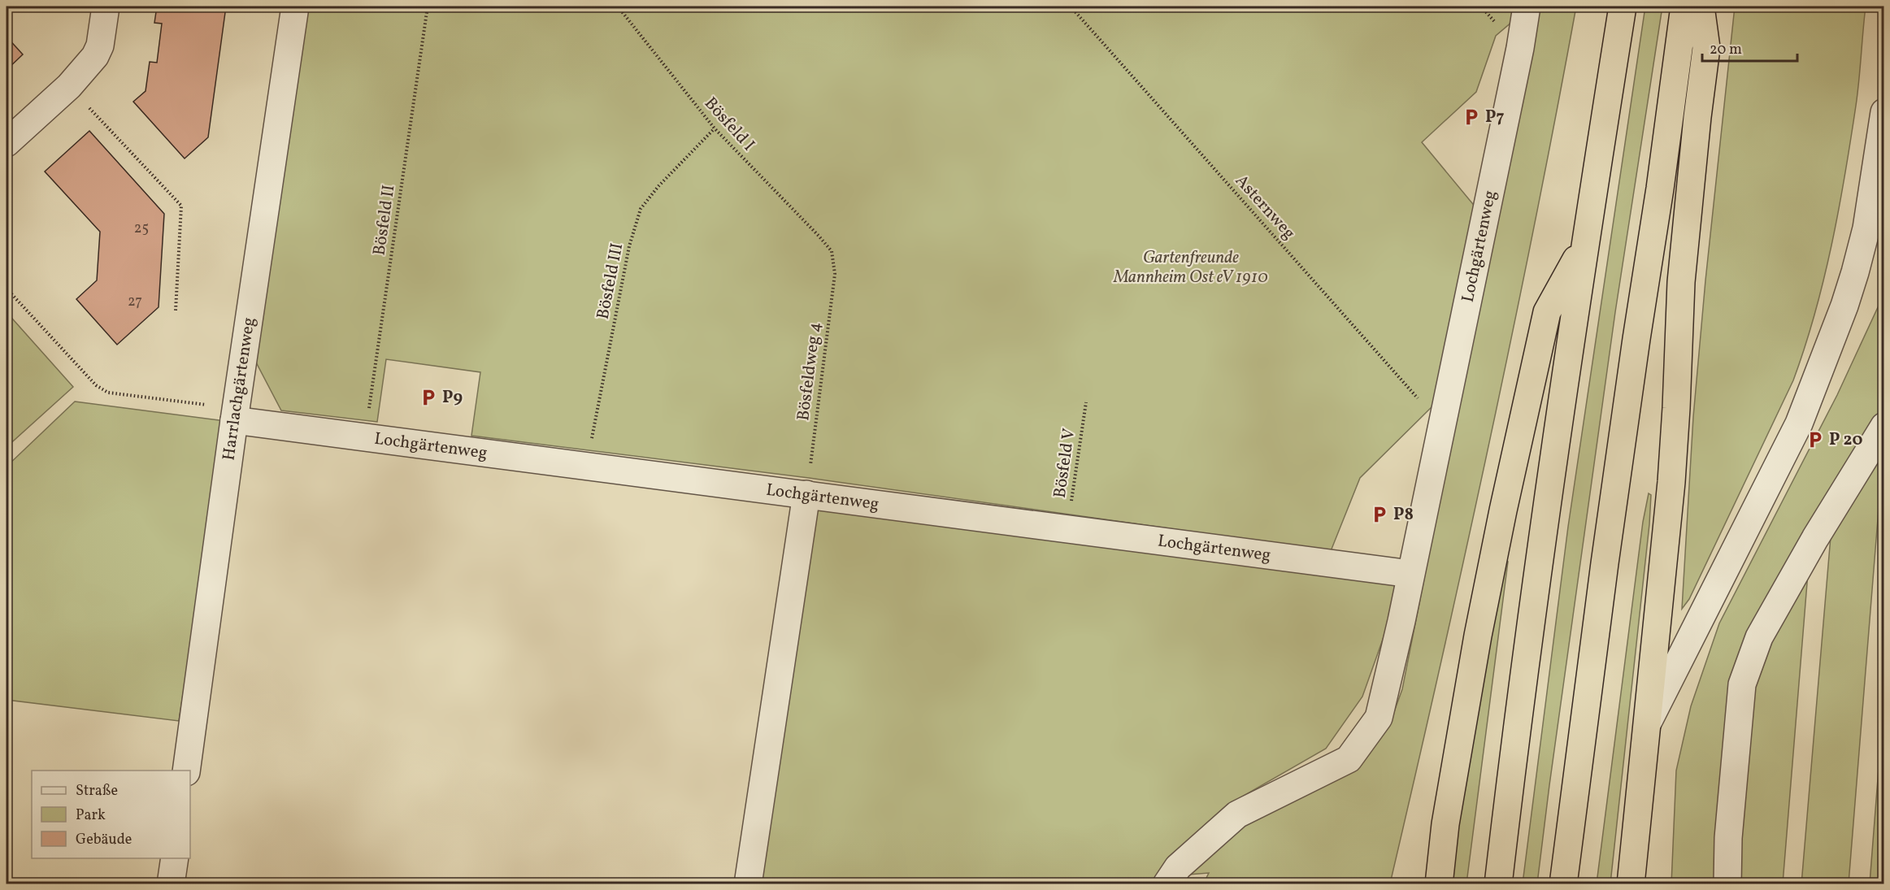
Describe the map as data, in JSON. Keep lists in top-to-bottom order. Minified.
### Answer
{"streets":{"street":["Lochgärtenweg","Harrlachgärtenweg"],"path":["Bösfeld I","Asternweg","Bösfeld II","Bösfeld III","Bösfeldweg 4","Bösfeld V"]},"crossings":[["Bösfeld I","Bösfeld III"],["Bösfeld I","Bösfeldweg 4"],["Asternweg","Lochgärtenweg"],["Bösfeld II","Lochgärtenweg"],["Lochgärtenweg","Bösfeld III"],["Lochgärtenweg","Bösfeldweg 4"],["Lochgärtenweg","Harrlachgärtenweg"],["Lochgärtenweg","Bösfeld V"]],"parks":["Gartenfreunde Mannheim Ost eV 1910"],"places":{"parking":["P7","P9","P 20","P8"]},"house_numbers":["25","27"],"legend":["Straße","Park","Gebäude"],"scale_bar":"20 m"}
